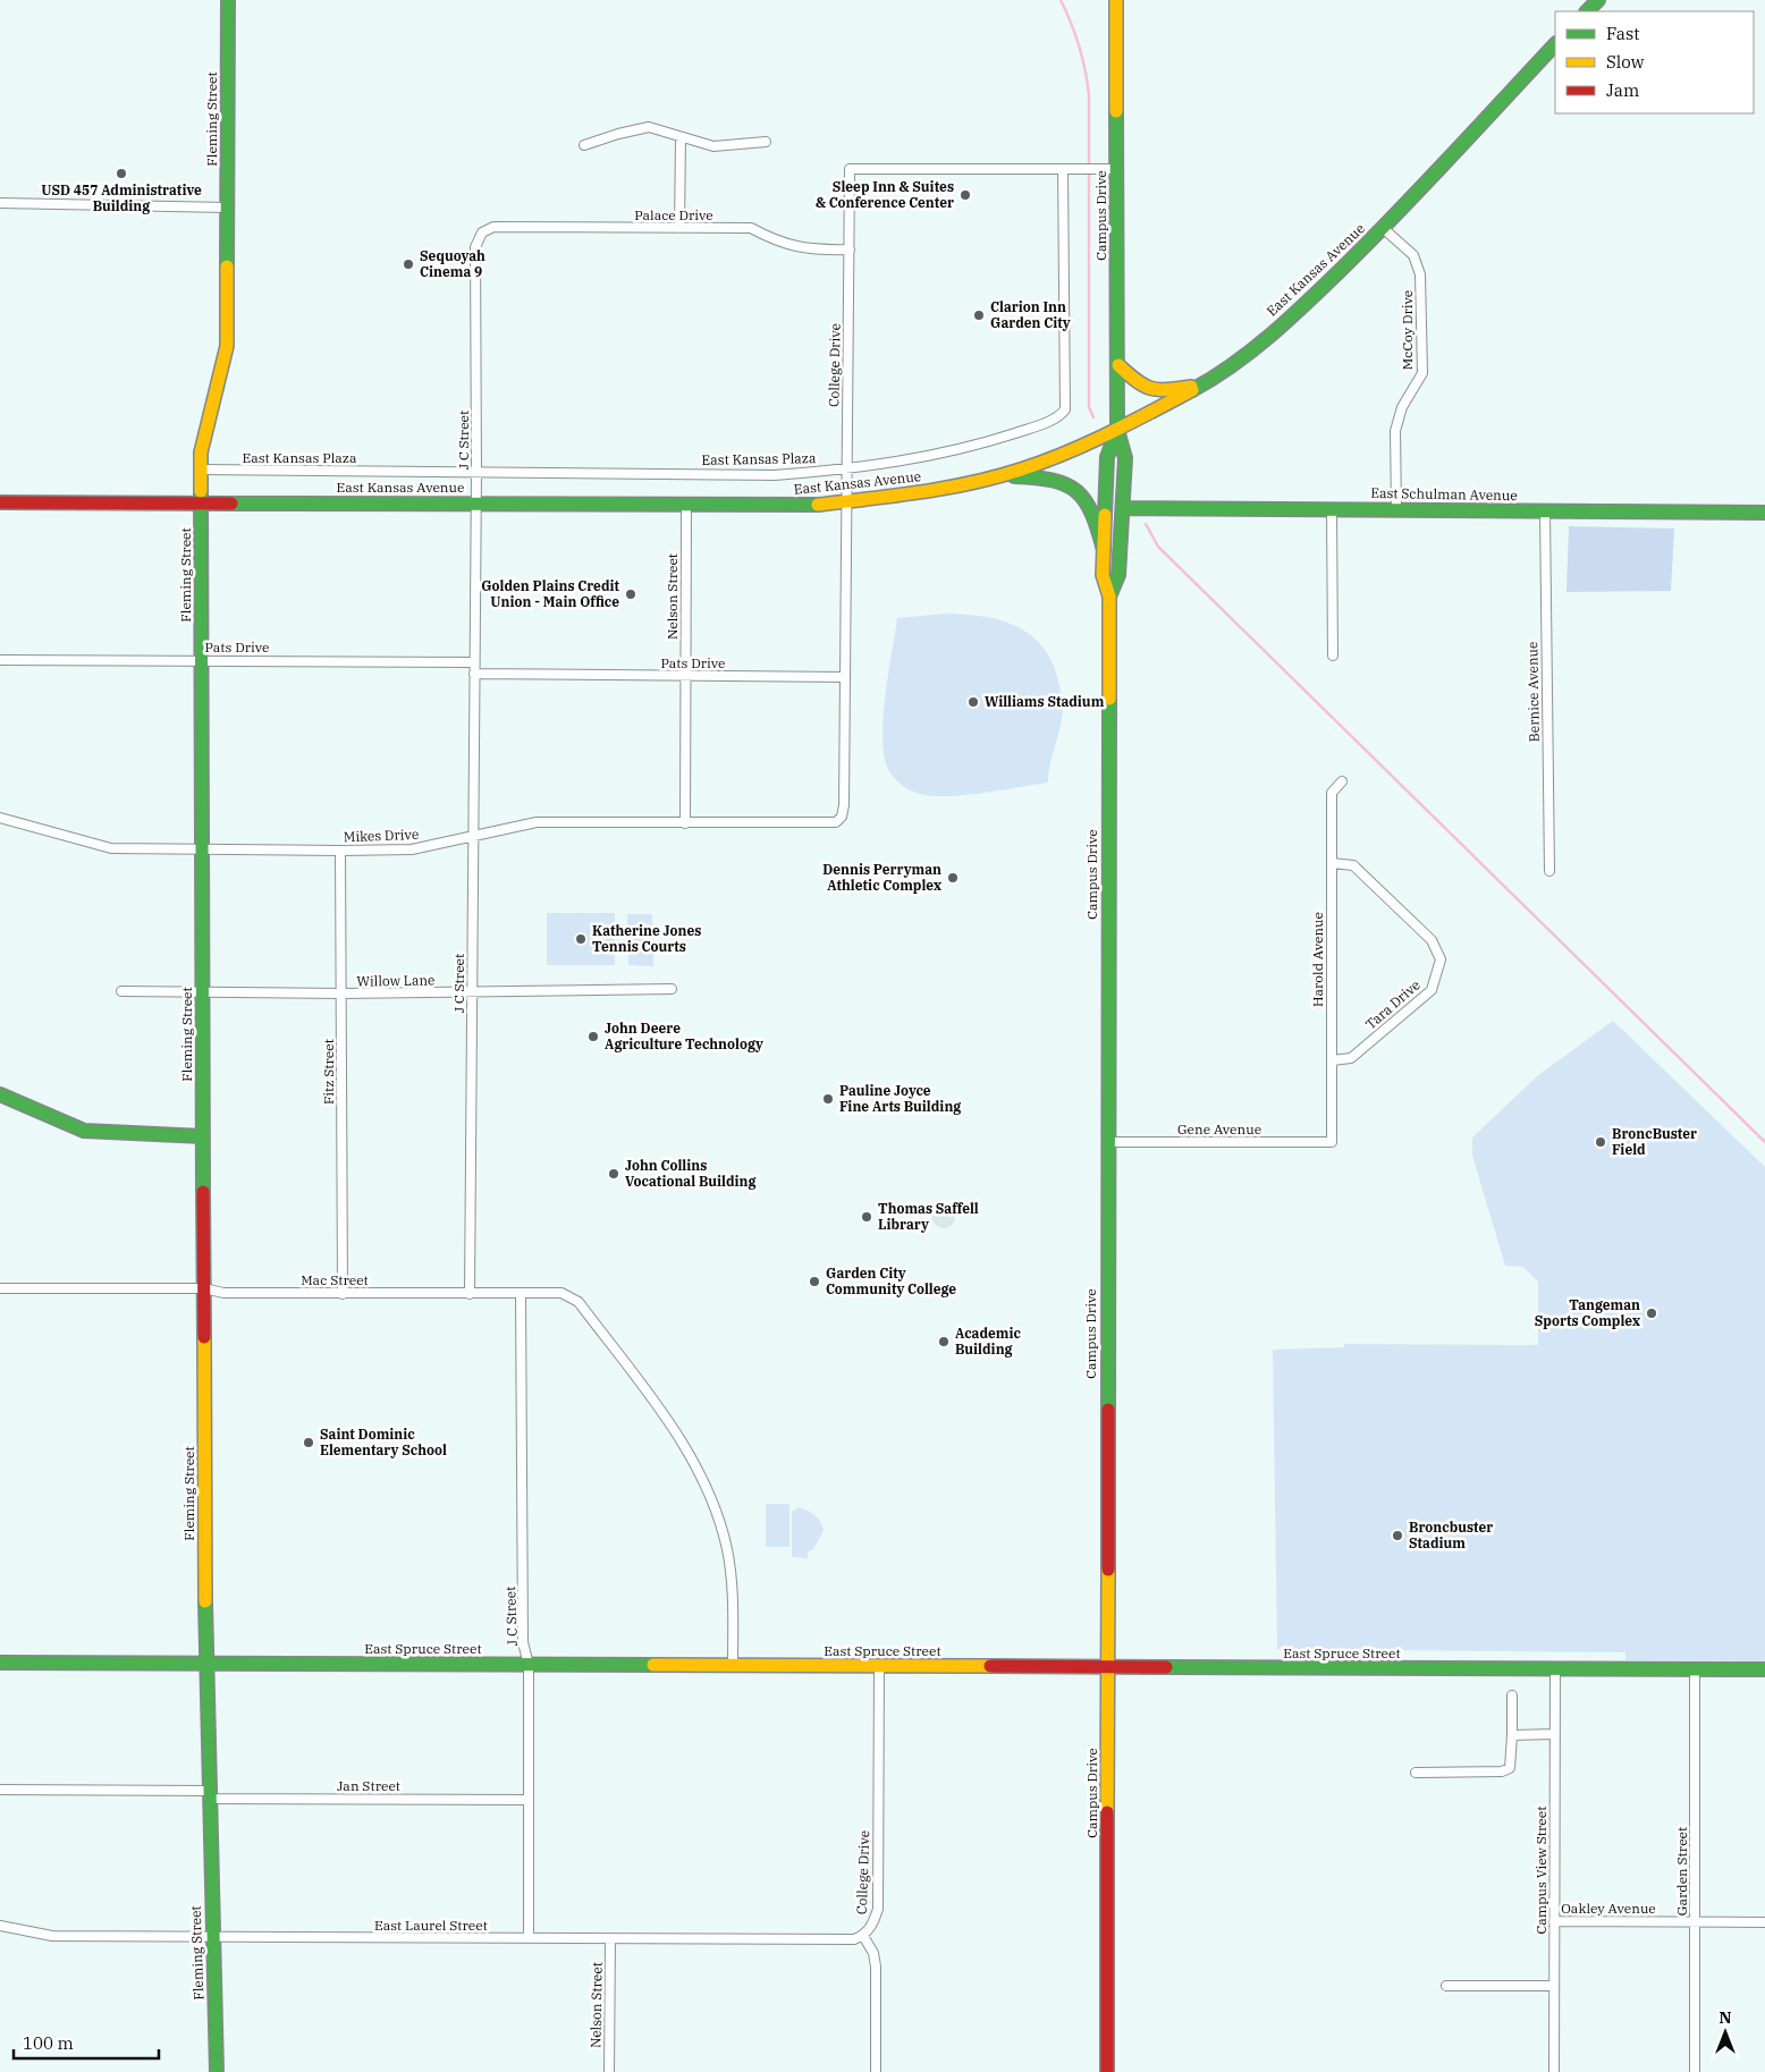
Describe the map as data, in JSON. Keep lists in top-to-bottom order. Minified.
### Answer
{"streets":{"street":["Fleming Street","Palace Drive","Campus Drive","East Kansas Avenue","McCoy Drive","College Drive","J C Street","East Kansas Plaza","East Schulman Avenue","Nelson Street","Pats Drive","Bernice Avenue","Mikes Drive","Harold Avenue","Willow Lane","Tara Drive","Fitz Street","Gene Avenue","Mac Street","East Spruce Street","Jan Street","Campus View Street","Garden Street","Oakley Avenue","East Laurel Street"]},"crossings":[["Fleming Street","East Kansas Avenue"],["Fleming Street","East Kansas Plaza"],["Fleming Street","Pats Drive"],["Fleming Street","Mikes Drive"],["Fleming Street","Willow Lane"],["Fleming Street","Mac Street"],["Fleming Street","East Spruce Street"],["Fleming Street","Jan Street"],["Fleming Street","East Laurel Street"],["Palace Drive","College Drive"],["Palace Drive","J C Street"],["Campus Drive","East Kansas Avenue"],["Campus Drive","College Drive"],["Campus Drive","East Schulman Avenue"],["Campus Drive","Gene Avenue"],["Campus Drive","East Spruce Street"],["East Kansas Avenue","McCoy Drive"],["East Kansas Avenue","College Drive"],["East Kansas Avenue","J C Street"],["East Kansas Avenue","Nelson Street"],["McCoy Drive","East Schulman Avenue"],["College Drive","East Kansas Plaza"],["College Drive","Pats Drive"],["College Drive","Mikes Drive"],["College Drive","East Spruce Street"],["College Drive","East Laurel Street"],["J C Street","East Kansas Plaza"],["J C Street","Pats Drive"],["J C Street","Mikes Drive"],["J C Street","Willow Lane"],["J C Street","Mac Street"],["J C Street","East Spruce Street"],["J C Street","Jan Street"],["J C Street","East Laurel Street"],["East Schulman Avenue","Bernice Avenue"],["Nelson Street","Pats Drive"],["Nelson Street","Mikes Drive"],["Nelson Street","East Laurel Street"],["Mikes Drive","Fitz Street"],["Harold Avenue","Tara Drive"],["Harold Avenue","Gene Avenue"],["Willow Lane","Fitz Street"],["Fitz Street","Mac Street"],["Mac Street","East Spruce Street"],["East Spruce Street","Campus View Street"],["East Spruce Street","Garden Street"],["Campus View Street","Oakley Avenue"],["Garden Street","Oakley Avenue"]],"places":["USD 457 Administrative Building","Sleep Inn & Suites & Conference Center","Sequoyah Cinema 9","Clarion Inn Garden City","Golden Plains Credit Union - Main Office","Williams Stadium","Dennis Perryman Athletic Complex","Katherine Jones Tennis Courts","John Deere Agriculture Technology","Pauline Joyce Fine Arts Building","BroncBuster Field","John Collins Vocational Building","Thomas Saffell Library","Garden City Community College","Tangeman Sports Complex","Academic Building","Saint Dominic Elementary School","Broncbuster Stadium"],"legend":["Fast","Slow","Jam"],"scale_bar":"100 m","north":"top"}
